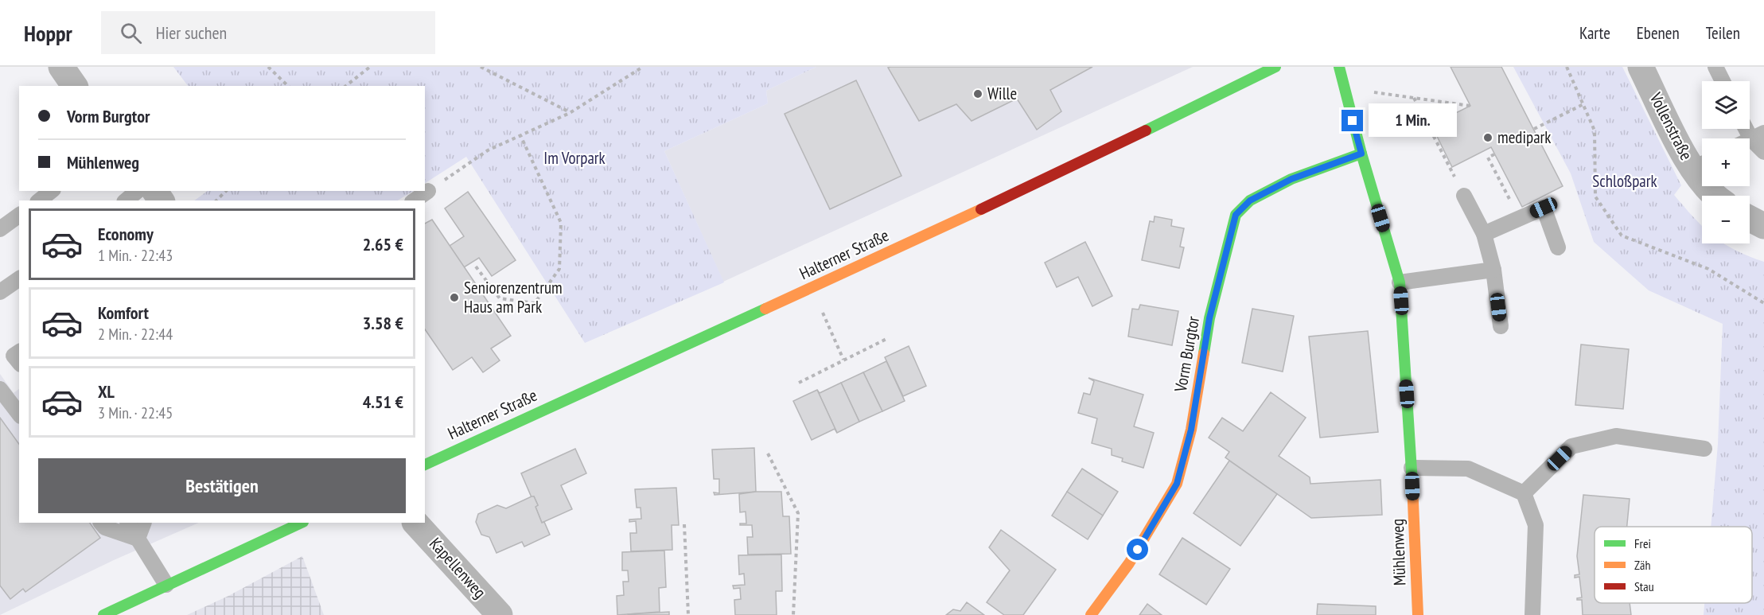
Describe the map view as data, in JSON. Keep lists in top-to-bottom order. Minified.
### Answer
{"streets":{"main road":["Halterner Straße","Vorm Burgtor","Mühlenweg"],"street":["Vollenstraße","Kapellenweg"]},"crossings":[["Vorm Burgtor","Mühlenweg"]],"parks":["Im Vorpark","Schloßpark"],"places":["Wille","medipark","Seniorenzentrum Haus am Park"],"legend":["Frei","Zäh","Stau"],"page":{"header":"Hoppr","search":"Hier suchen","nav":["Karte","Ebenen","Teilen"],"map_buttons":["+","−"],"banner":["Vorm Burgtor","Mühlenweg"],"bubble":"1 Min.","list":[{"name":"Economy","note":"1 Min. · 22:43","value":"2.65 €"},{"name":"Komfort","note":"2 Min. · 22:44","value":"3.58 €"},{"name":"XL","note":"3 Min. · 22:45","value":"4.51 €"}],"buttons":"Bestätigen"}}
